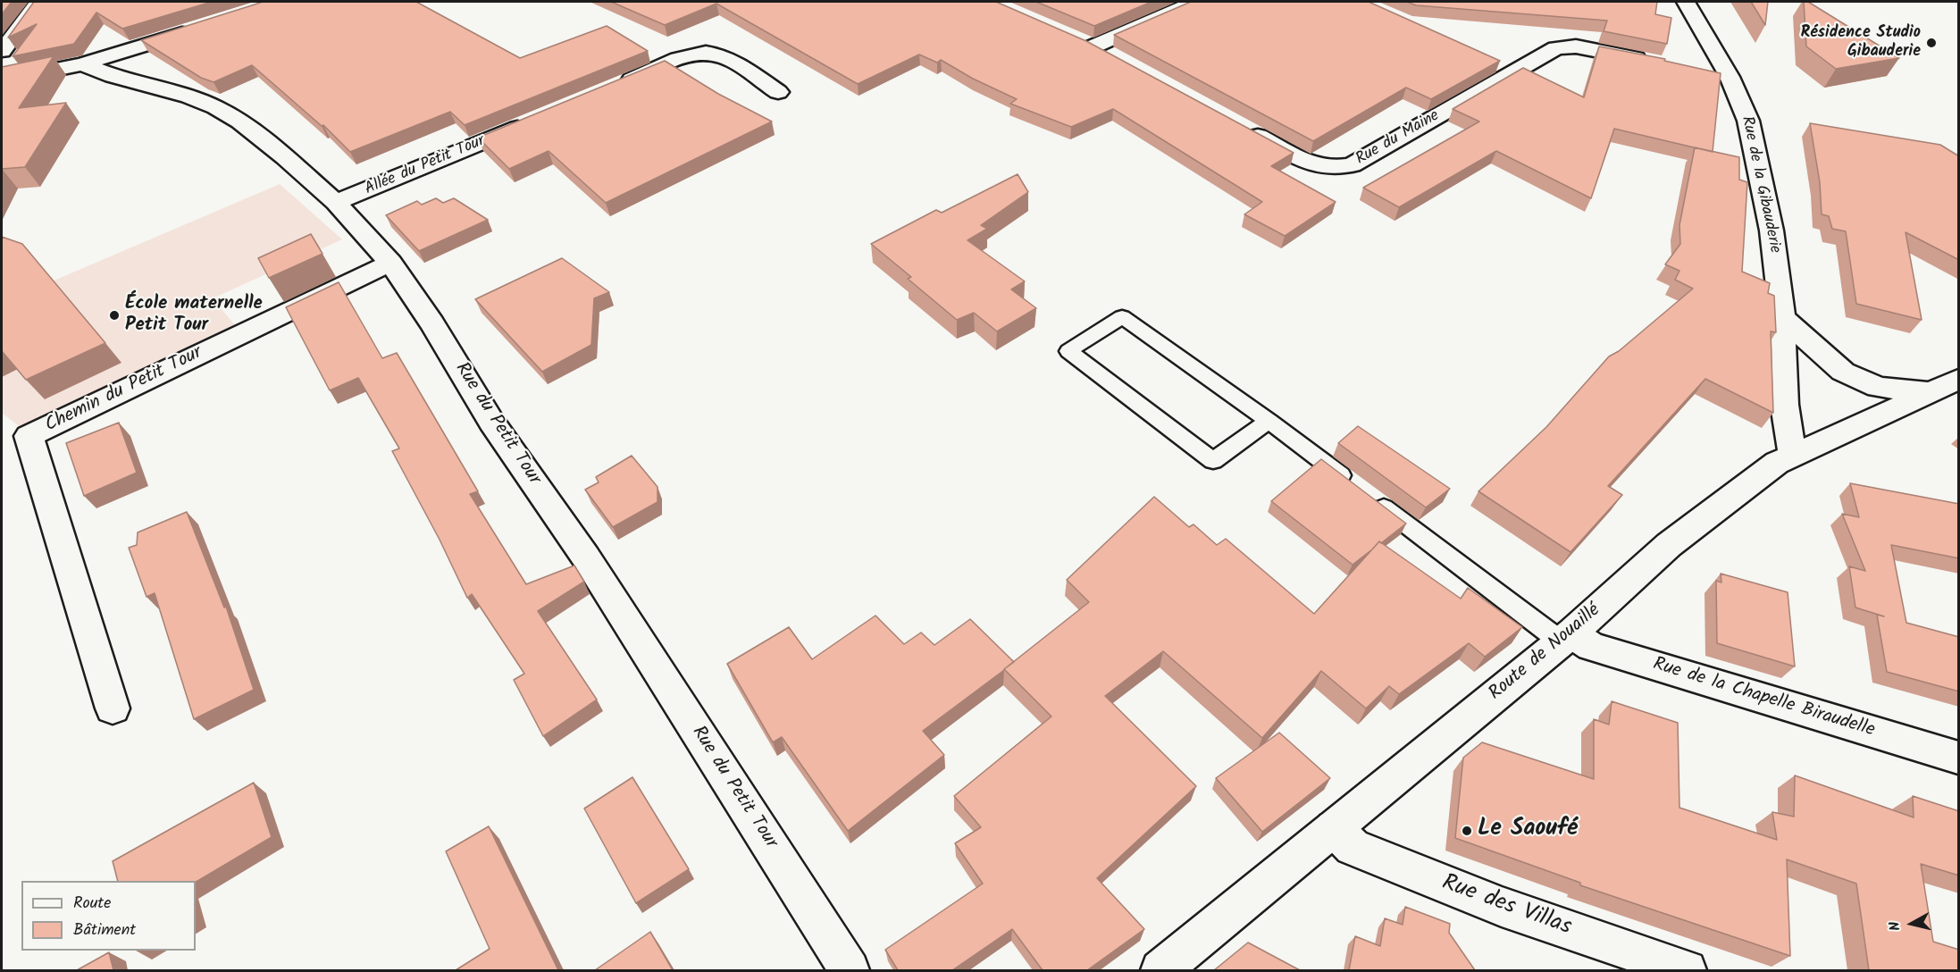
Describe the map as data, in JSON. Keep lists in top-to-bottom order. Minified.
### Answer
{"streets":{"street":["Rue du Maine","Allée du Petit Tour","Rue de la Gibauderie","Chemin du Petit Tour","Rue du Petit Tour","Route de Nouaillé","Rue de la Chapelle Biraudelle","Rue des Villas"]},"crossings":[["Allée du Petit Tour","Rue du Petit Tour"],["Rue de la Gibauderie","Route de Nouaillé"],["Chemin du Petit Tour","Rue du Petit Tour"],["Route de Nouaillé","Rue de la Chapelle Biraudelle"],["Route de Nouaillé","Rue des Villas"]],"places":["Résidence Studio Gibauderie","École maternelle Petit Tour","Le Saoufé"],"legend":["Route","Bâtiment"],"north":"left"}
